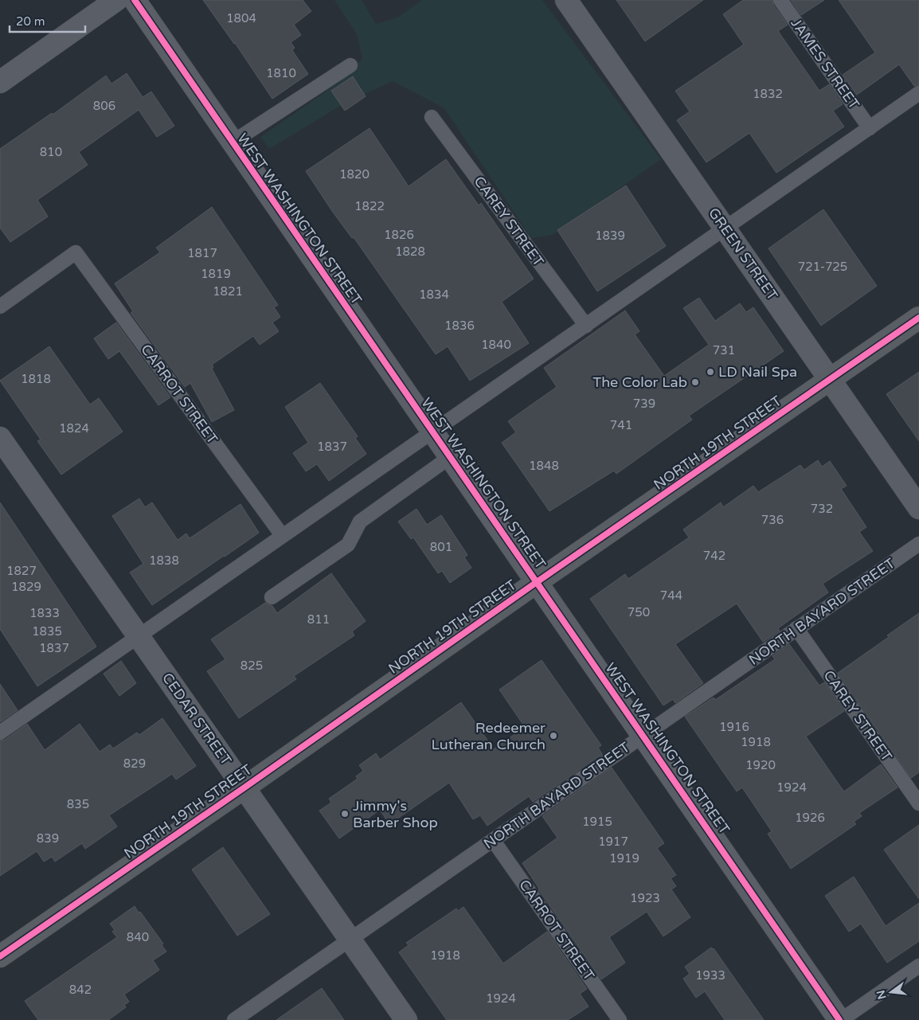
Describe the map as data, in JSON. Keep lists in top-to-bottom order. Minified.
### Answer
{"streets":{"street":["WEST WASHINGTON STREET","GREEN STREET","NORTH 19TH STREET","CEDAR STREET"],"lane":["JAMES STREET","CAREY STREET","CARROT STREET","NORTH BAYARD STREET"]},"crossings":[["WEST WASHINGTON STREET","NORTH 19TH STREET"],["WEST WASHINGTON STREET","NORTH BAYARD STREET"],["CAREY STREET","NORTH BAYARD STREET"],["GREEN STREET","NORTH 19TH STREET"],["CARROT STREET","NORTH BAYARD STREET"],["NORTH 19TH STREET","CEDAR STREET"],["NORTH BAYARD STREET","CEDAR STREET"]],"places":["LD Nail Spa","The Color Lab","Redeemer Lutheran Church","Jimmy's Barber Shop"],"house_numbers":["1804","1810","1832","806","810","1820","1822","1826","1839","1828","1817","721-725","1819","1821","1834","1836","1840","731","1818","739","741","1824","1837","1848","732","736","801","742","1838","1827","1829","744","750","1833","811","1835","1837","825","1916","1918","829","1920","1924","835","1926","1915","839","1917","1919","1923","840","1918","1933","842","1924"],"scale_bar":"20 m","north":"left"}
